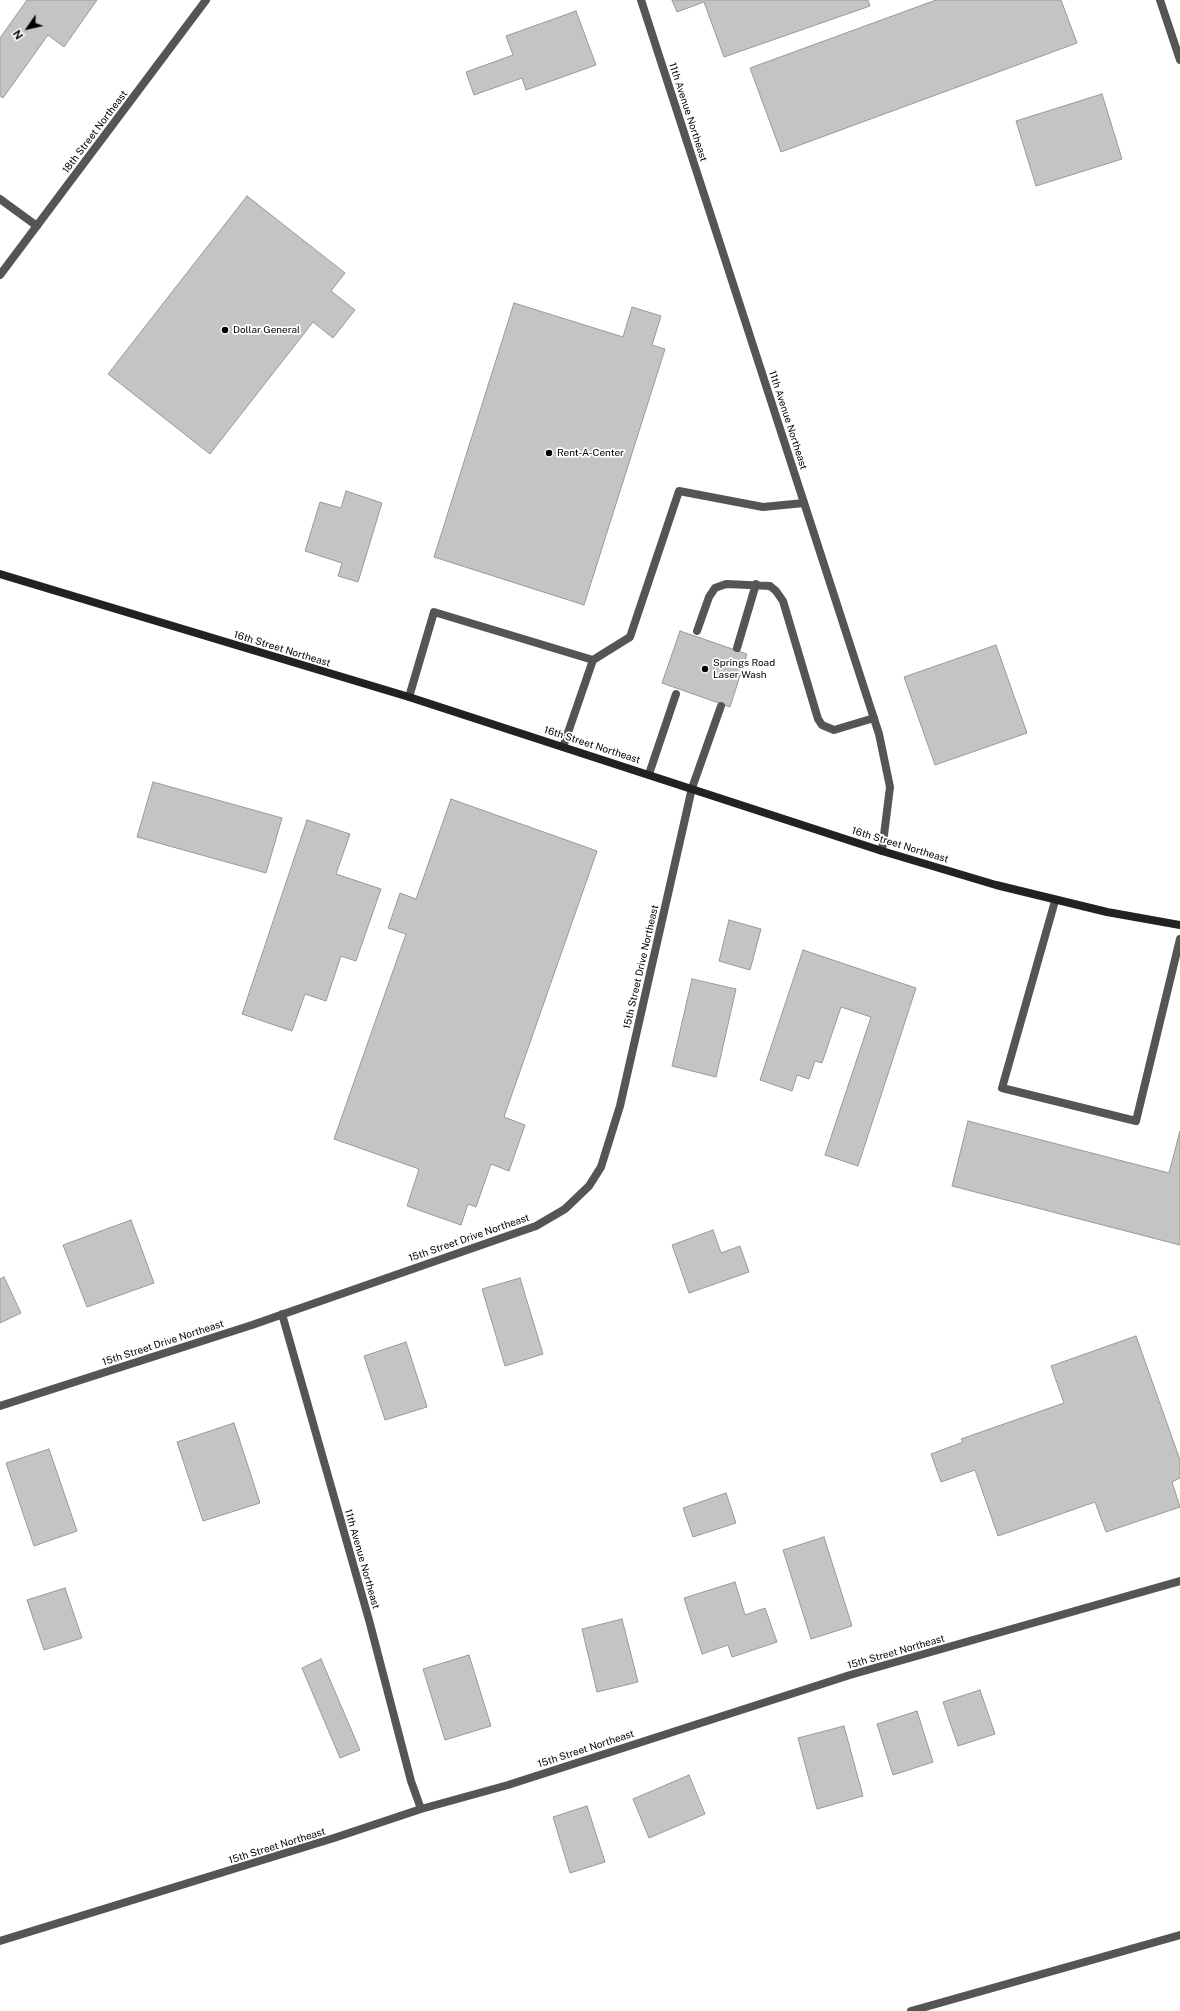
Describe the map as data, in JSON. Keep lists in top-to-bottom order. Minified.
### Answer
{"streets":{"main road":["16th Street Northeast"],"street":["11th Avenue Northeast","18th Street Northeast","15th Street Drive Northeast","15th Street Northeast"]},"crossings":[["11th Avenue Northeast","16th Street Northeast"],["11th Avenue Northeast","15th Street Drive Northeast"],["11th Avenue Northeast","15th Street Northeast"],["16th Street Northeast","15th Street Drive Northeast"]],"places":["Dollar General","Rent-A-Center","Springs Road Laser Wash"],"north":"bottom left"}
